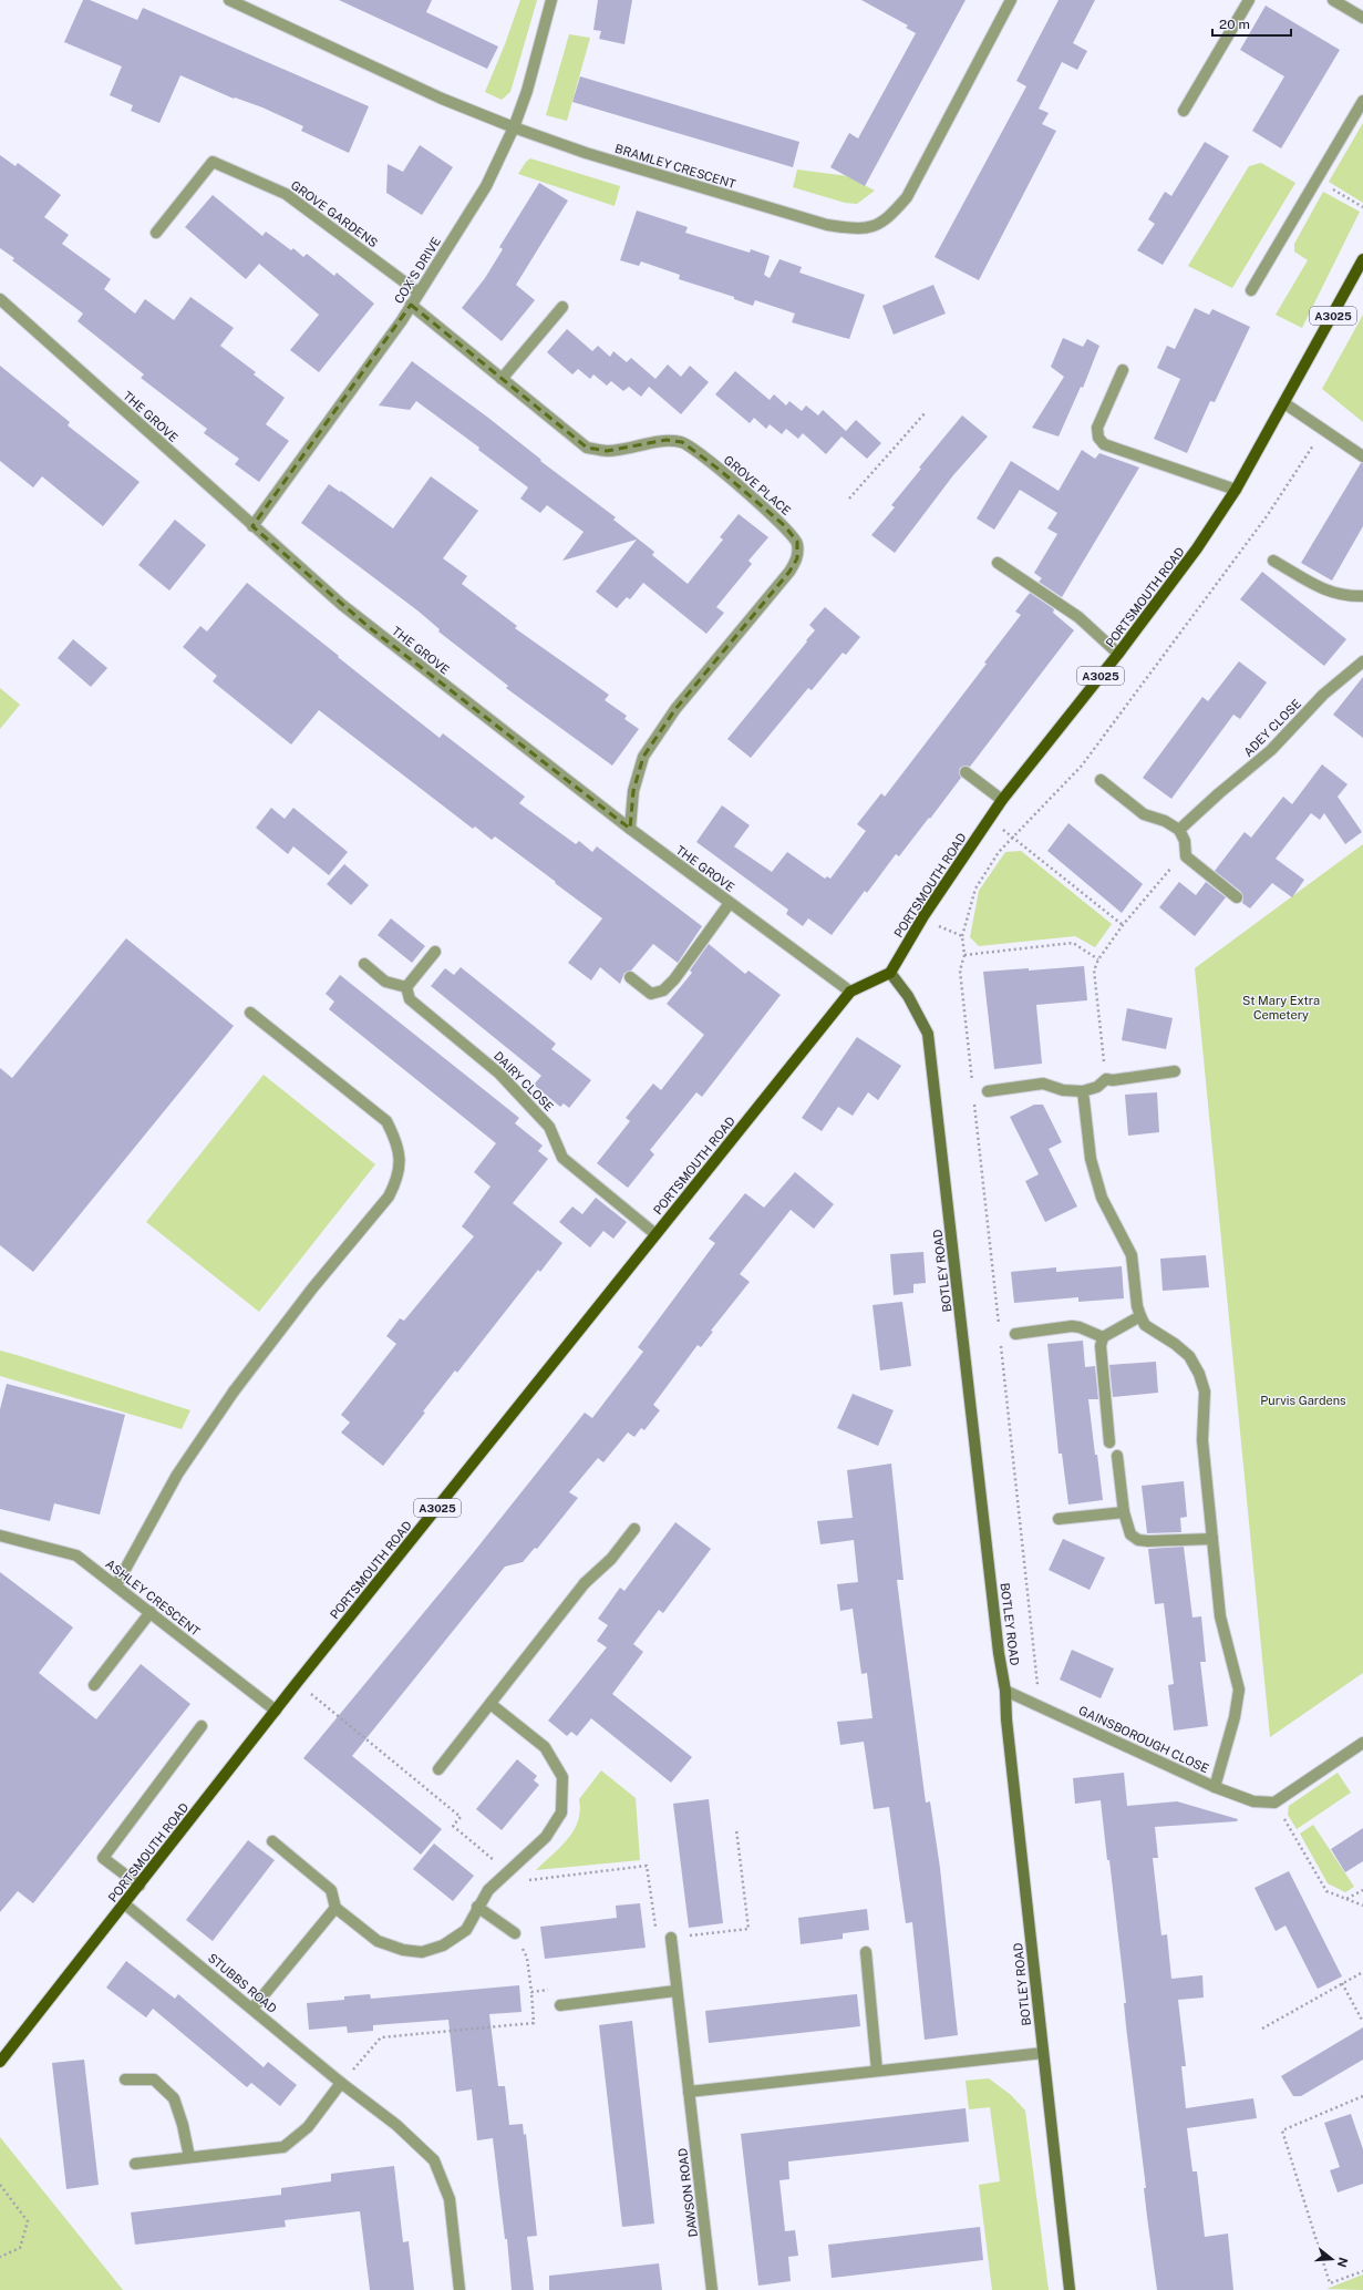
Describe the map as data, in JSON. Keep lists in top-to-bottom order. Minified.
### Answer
{"streets":{"main road":["A3025","PORTSMOUTH ROAD","BOTLEY ROAD"],"street":["BRAMLEY CRESCENT","GROVE GARDENS","COX'S DRIVE","THE GROVE","GROVE PLACE","ADEY CLOSE","DAIRY CLOSE","ASHLEY CRESCENT","GAINSBOROUGH CLOSE","STUBBS ROAD","DAWSON ROAD"]},"crossings":[["BRAMLEY CRESCENT","COX'S DRIVE"],["GROVE GARDENS","COX'S DRIVE"],["COX'S DRIVE","THE GROVE"],["COX'S DRIVE","GROVE PLACE"],["THE GROVE","GROVE PLACE"],["THE GROVE","PORTSMOUTH ROAD"],["PORTSMOUTH ROAD","DAIRY CLOSE"],["PORTSMOUTH ROAD","BOTLEY ROAD"],["PORTSMOUTH ROAD","ASHLEY CRESCENT"],["PORTSMOUTH ROAD","STUBBS ROAD"],["BOTLEY ROAD","GAINSBOROUGH CLOSE"]],"parks":["St Mary Extra Cemetery","Purvis Gardens"],"scale_bar":"20 m","north":"right"}
